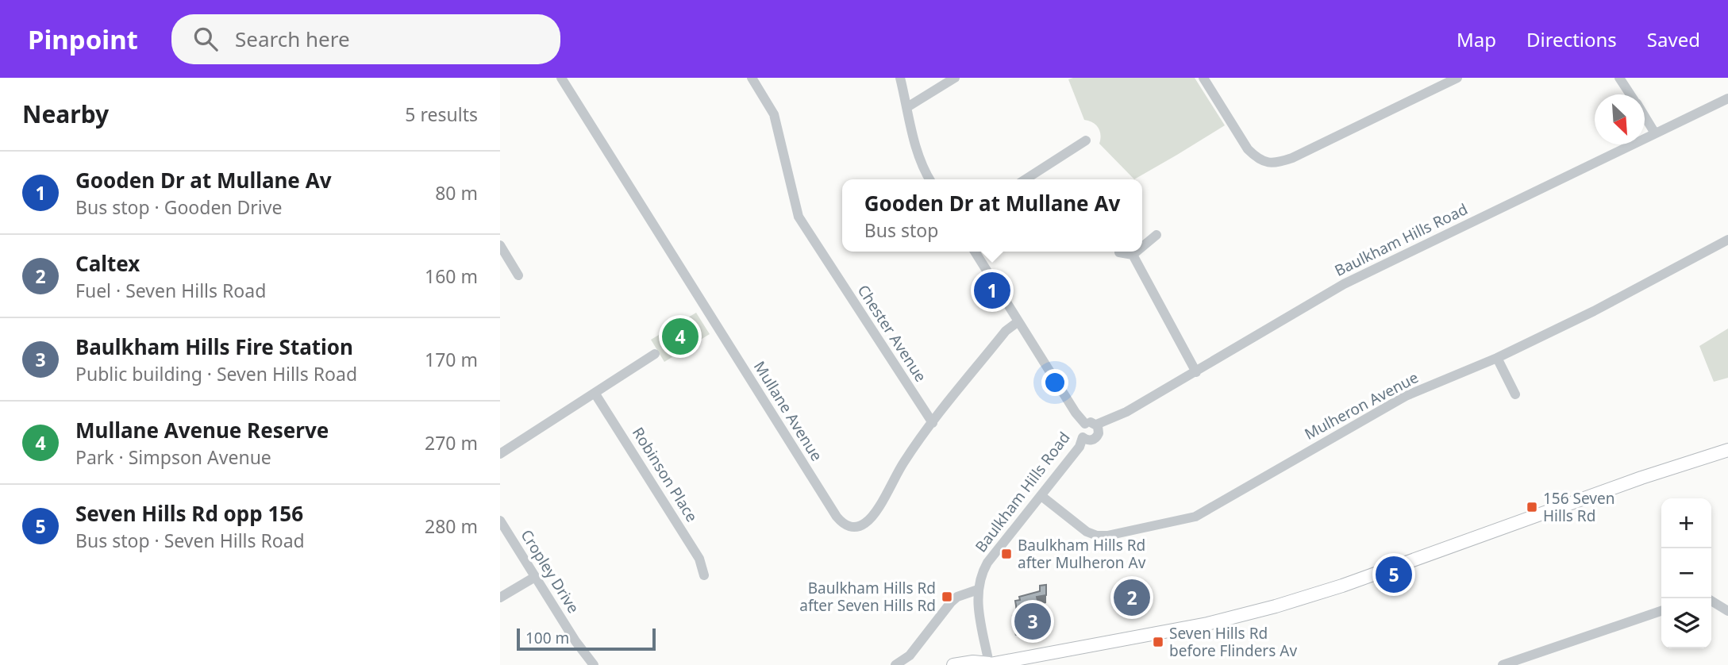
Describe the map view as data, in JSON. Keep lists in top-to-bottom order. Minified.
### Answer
{"streets":{"street":["Baulkham Hills Road","Chester Avenue","Mulheron Avenue","Mullane Avenue","Robinson Place","Cropley Drive"]},"crossings":[["Baulkham Hills Road","Mulheron Avenue"],["Chester Avenue","Mullane Avenue"]],"places":{"transit":["156 Seven Hills Rd","Baulkham Hills Rd after Mulheron Av","Baulkham Hills Rd after Seven Hills Rd","Seven Hills Rd before Flinders Av"]},"scale_bar":"100 m","north":"bottom right","page":{"header":"Pinpoint","search":"Search here","nav":["Map","Directions","Saved"],"heading":["Nearby","5 results"],"list":[{"mark":"1","name":"Gooden Dr at Mullane Av","note":"Bus stop · Gooden Drive","value":"80 m"},{"mark":"2","name":"Caltex","note":"Fuel · Seven Hills Road","value":"160 m"},{"mark":"3","name":"Baulkham Hills Fire Station","note":"Public building · Seven Hills Road","value":"170 m"},{"mark":"4","name":"Mullane Avenue Reserve","note":"Park · Simpson Avenue","value":"270 m"},{"mark":"5","name":"Seven Hills Rd opp 156","note":"Bus stop · Seven Hills Road","value":"280 m"}],"popup":["Gooden Dr at Mullane Av","Bus stop"],"pins":["1","4","5","2","3"],"map_buttons":["+","−"],"scale":"100 m"}}
